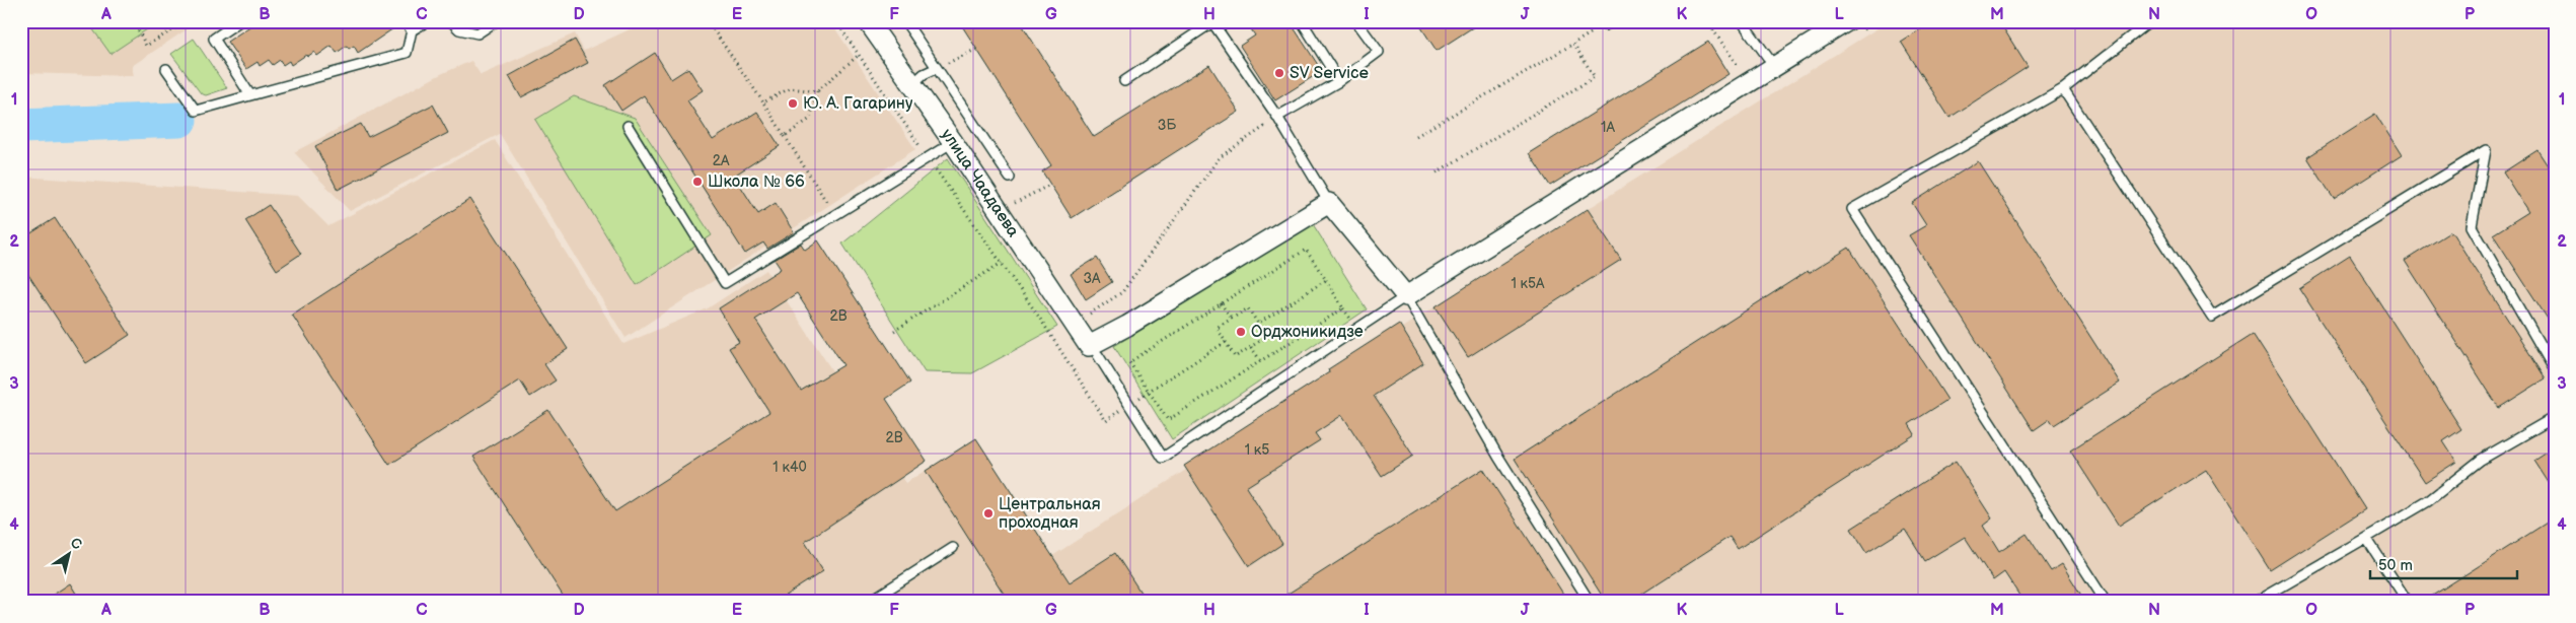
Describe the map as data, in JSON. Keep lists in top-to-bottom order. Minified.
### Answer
{"streets":{"street":["улица Чаадаева"]},"places":["SV Service","Ю. А. Гагарину","Школа № 66","Орджоникидзе","Центральная проходная"],"house_numbers":["3Б","1А","2А","3А","1 к5А","2В","2В","1 к5","1 к40"],"scale_bar":"50 m","north":"top right","grid":{"columns":["A","B","C","D","E","F","G","H","I","J","K","L","M","N","O","P"],"rows":["1","2","3","4"]}}
